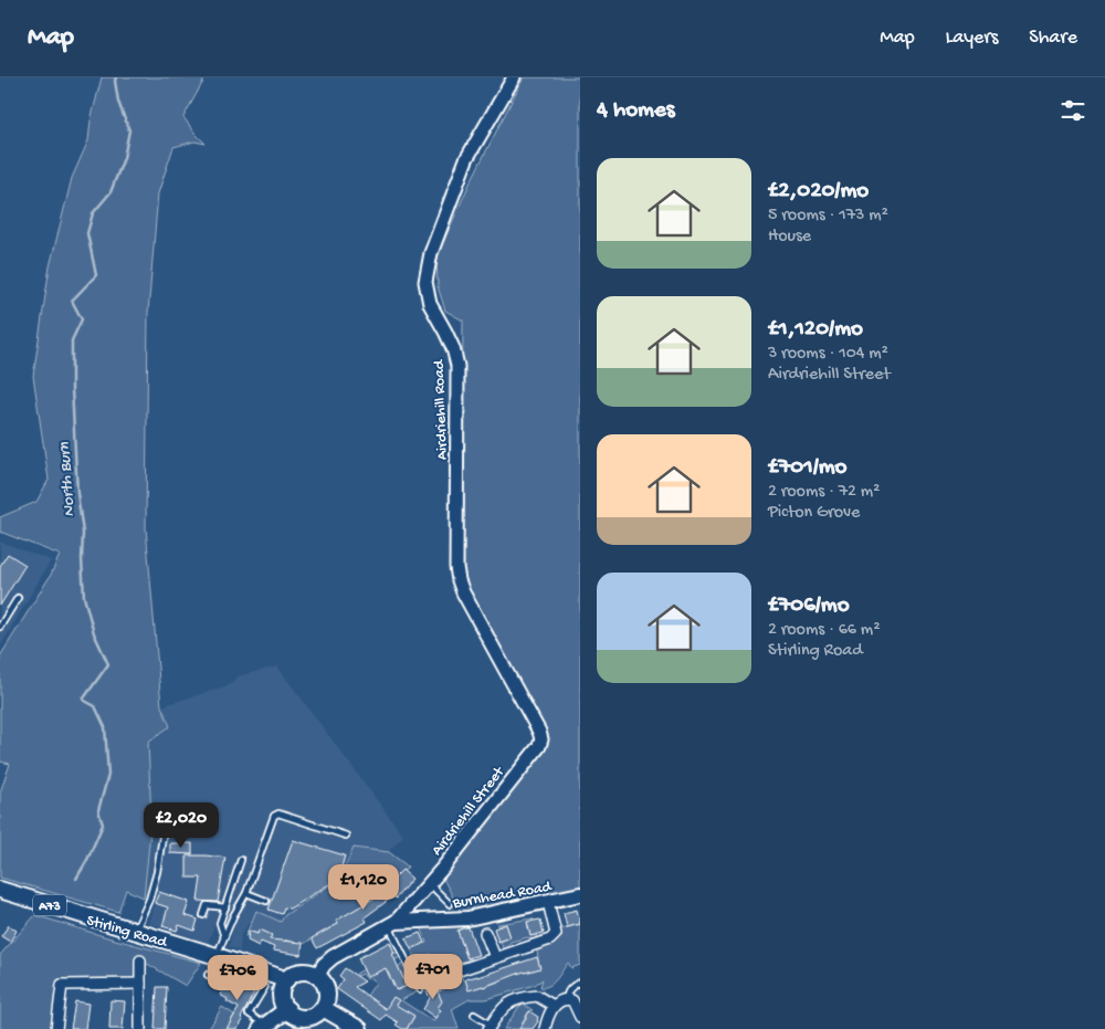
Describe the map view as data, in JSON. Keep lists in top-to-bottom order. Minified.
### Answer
{"streets":{"main road":["Airdriehill Street","Burnhead Road","A73","Stirling Road"],"street":["Airdriehill Road"]},"crossings":[["Airdriehill Road","Airdriehill Street"],["Airdriehill Street","Burnhead Road"],["Airdriehill Street","Stirling Road"]],"water":["North Burn"],"page":{"header":"Map","nav":["Map","Layers","Share"],"heading":"4 homes","list":[{"name":"£2,020/mo","note":"5 rooms · 173 m² · House"},{"name":"£1,120/mo","note":"3 rooms · 104 m² · Airdriehill Street"},{"name":"£701/mo","note":"2 rooms · 72 m² · Picton Grove"},{"name":"£706/mo","note":"2 rooms · 66 m² · Stirling Road"}],"price":["£2,020","£1,120","£701","£706"]}}
